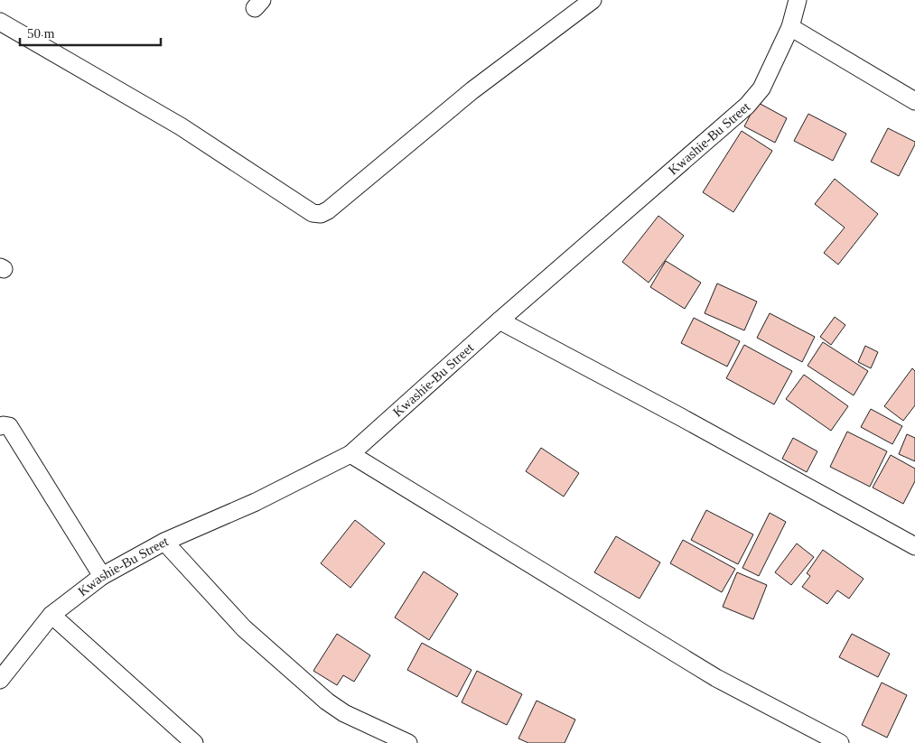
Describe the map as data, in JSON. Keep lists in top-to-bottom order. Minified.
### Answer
{"streets":{"street":["Kwashie-Bu Street"]},"scale_bar":"50 m"}
